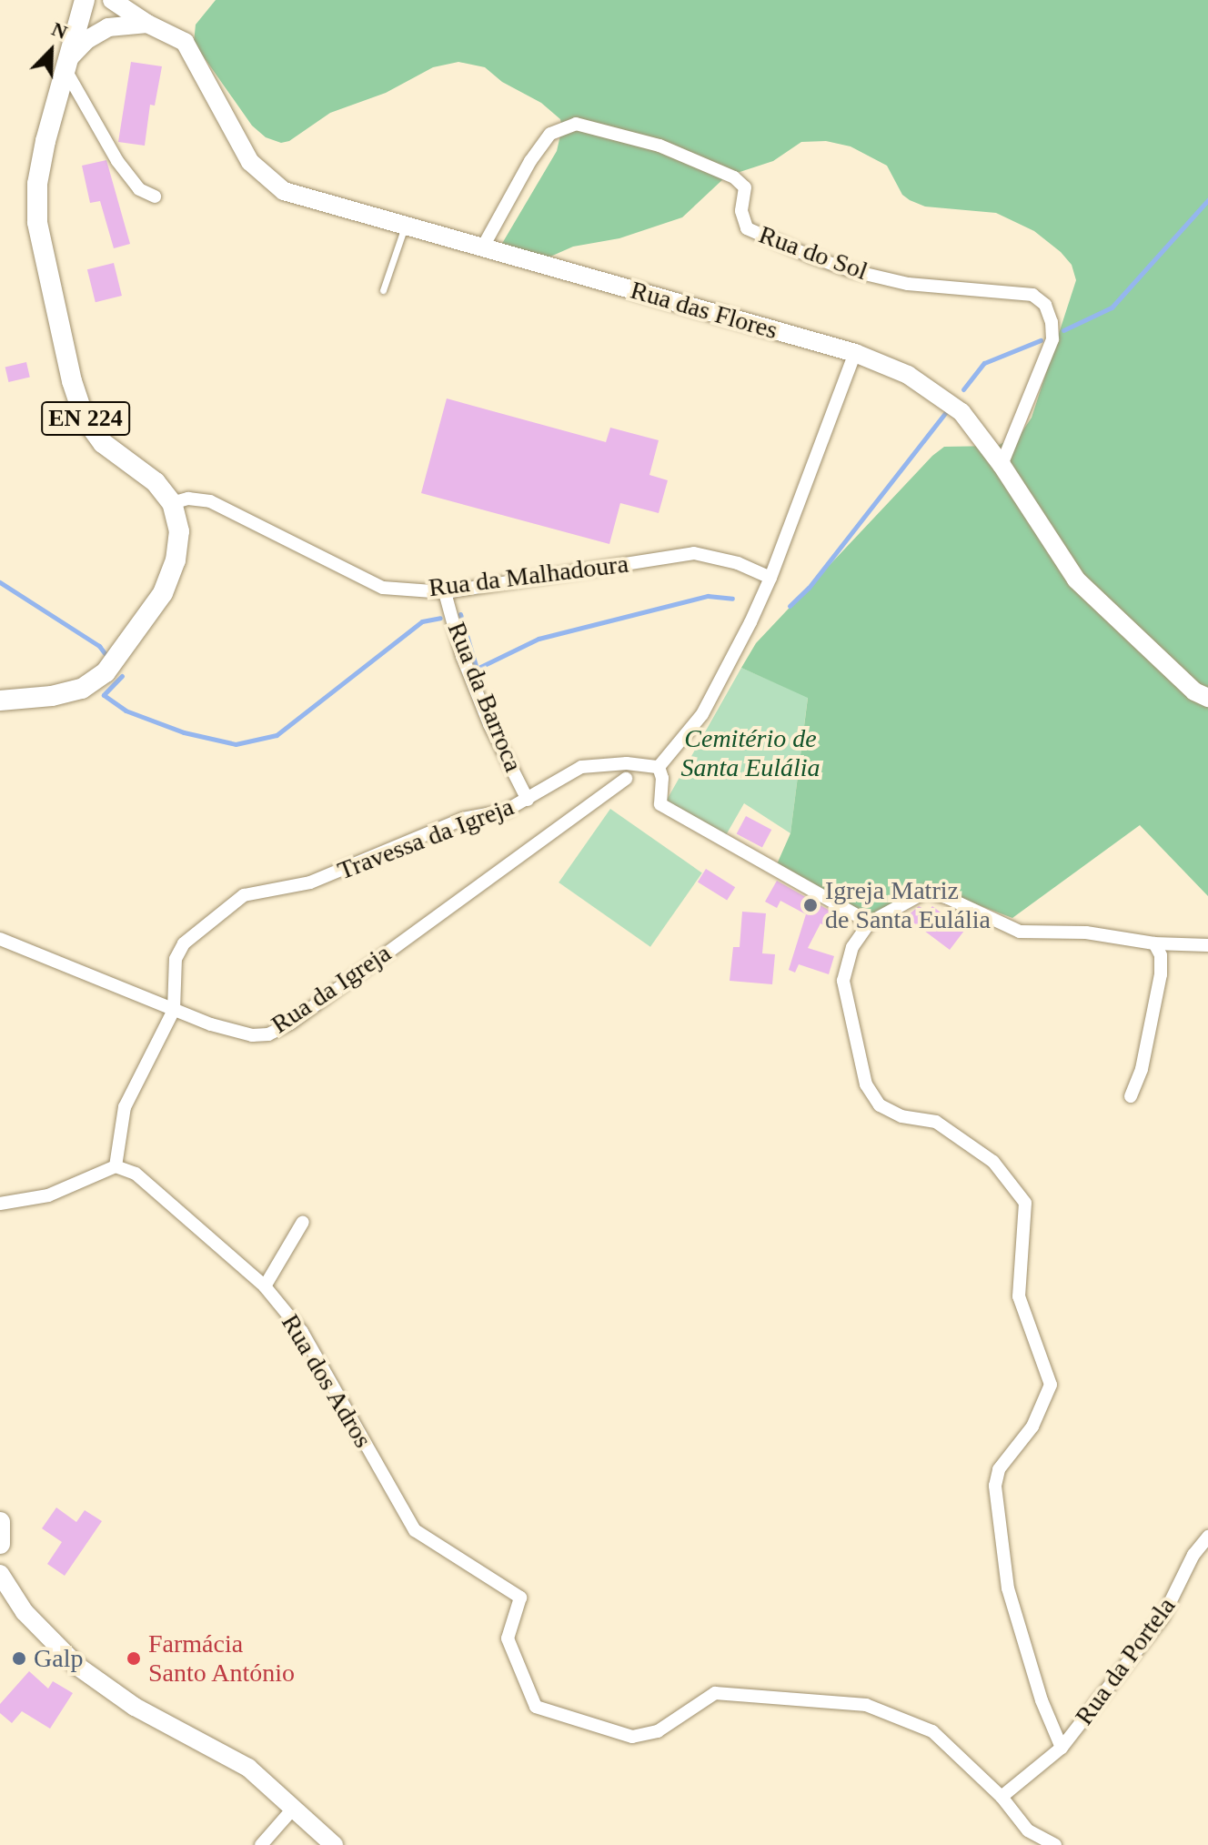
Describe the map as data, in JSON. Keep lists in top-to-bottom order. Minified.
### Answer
{"streets":{"main road":["EN 224"],"street":["Rua do Sol","Rua das Flores","Rua da Malhadoura","Rua da Barroca","Travessa da Igreja","Rua da Igreja","Rua dos Adros","Rua da Portela"]},"crossings":[["Rua do Sol","Rua das Flores"],["EN 224","Rua da Malhadoura"],["Rua da Malhadoura","Rua da Barroca"],["Rua da Barroca","Travessa da Igreja"],["Travessa da Igreja","Rua da Igreja"],["Rua dos Adros","Rua da Portela"]],"parks":["Cemitério de Santa Eulália"],"places":["Igreja Matriz de Santa Eulália","Galp","Farmácia Santo António"],"north":"top right"}
